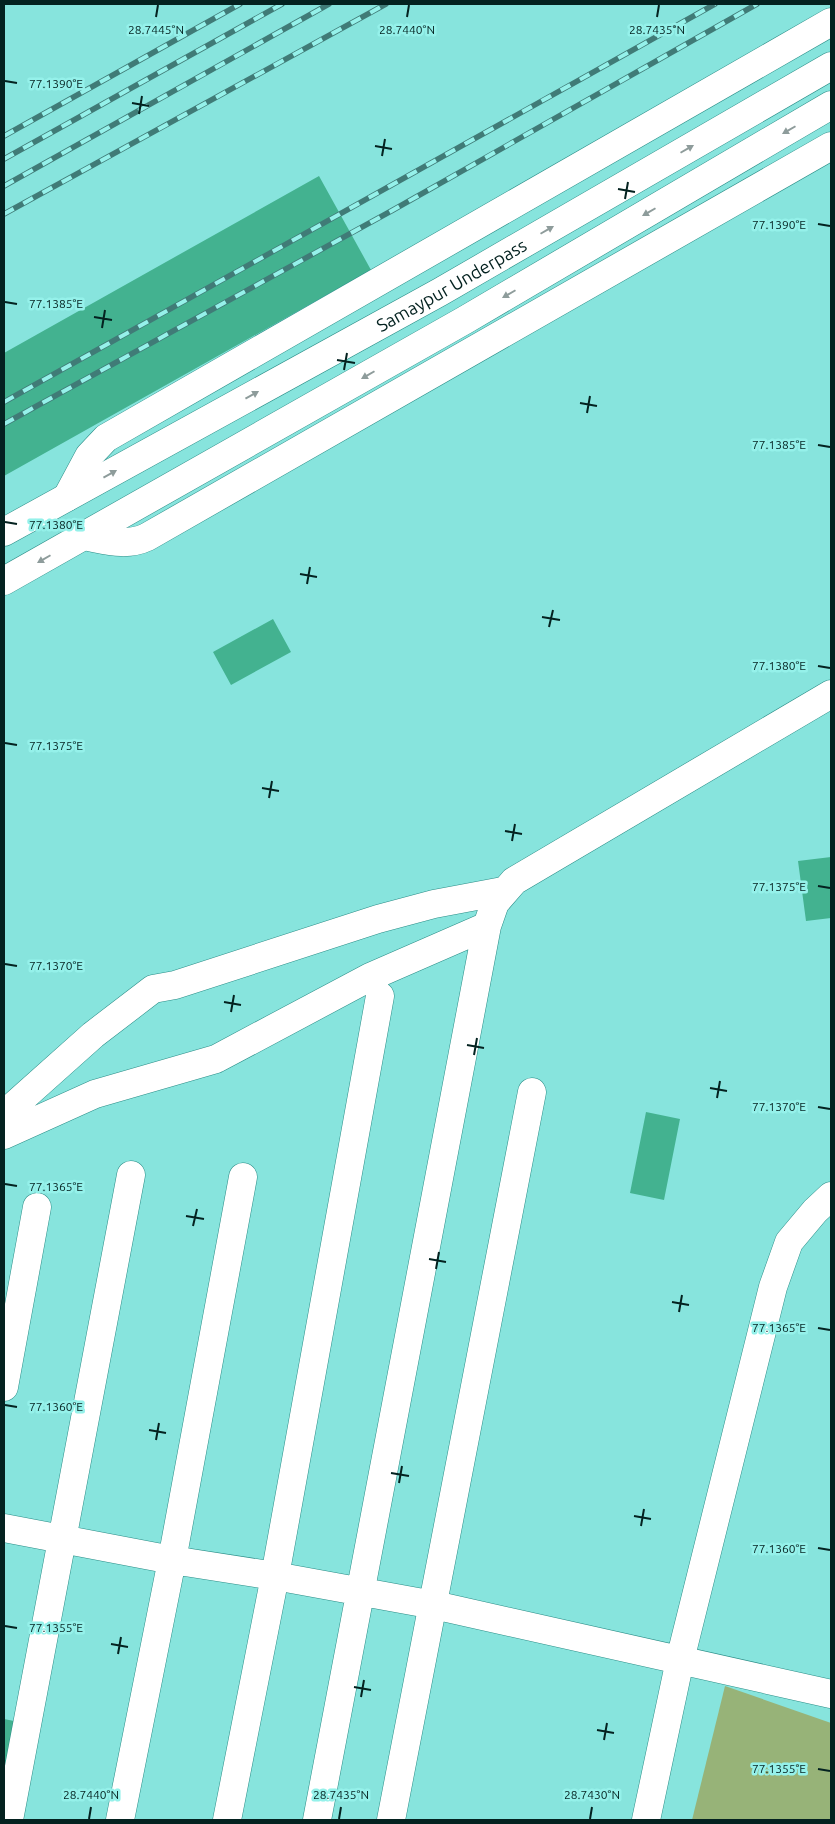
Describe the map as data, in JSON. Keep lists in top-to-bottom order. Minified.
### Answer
{"streets":{"street":["Samaypur Underpass"]},"coordinates":["28.7445°N","28.7440°N","28.7435°N","77.1390°E","77.1385°E","77.1380°E","77.1375°E","77.1370°E","77.1365°E","77.1360°E","77.1355°E","28.7430°N"]}
